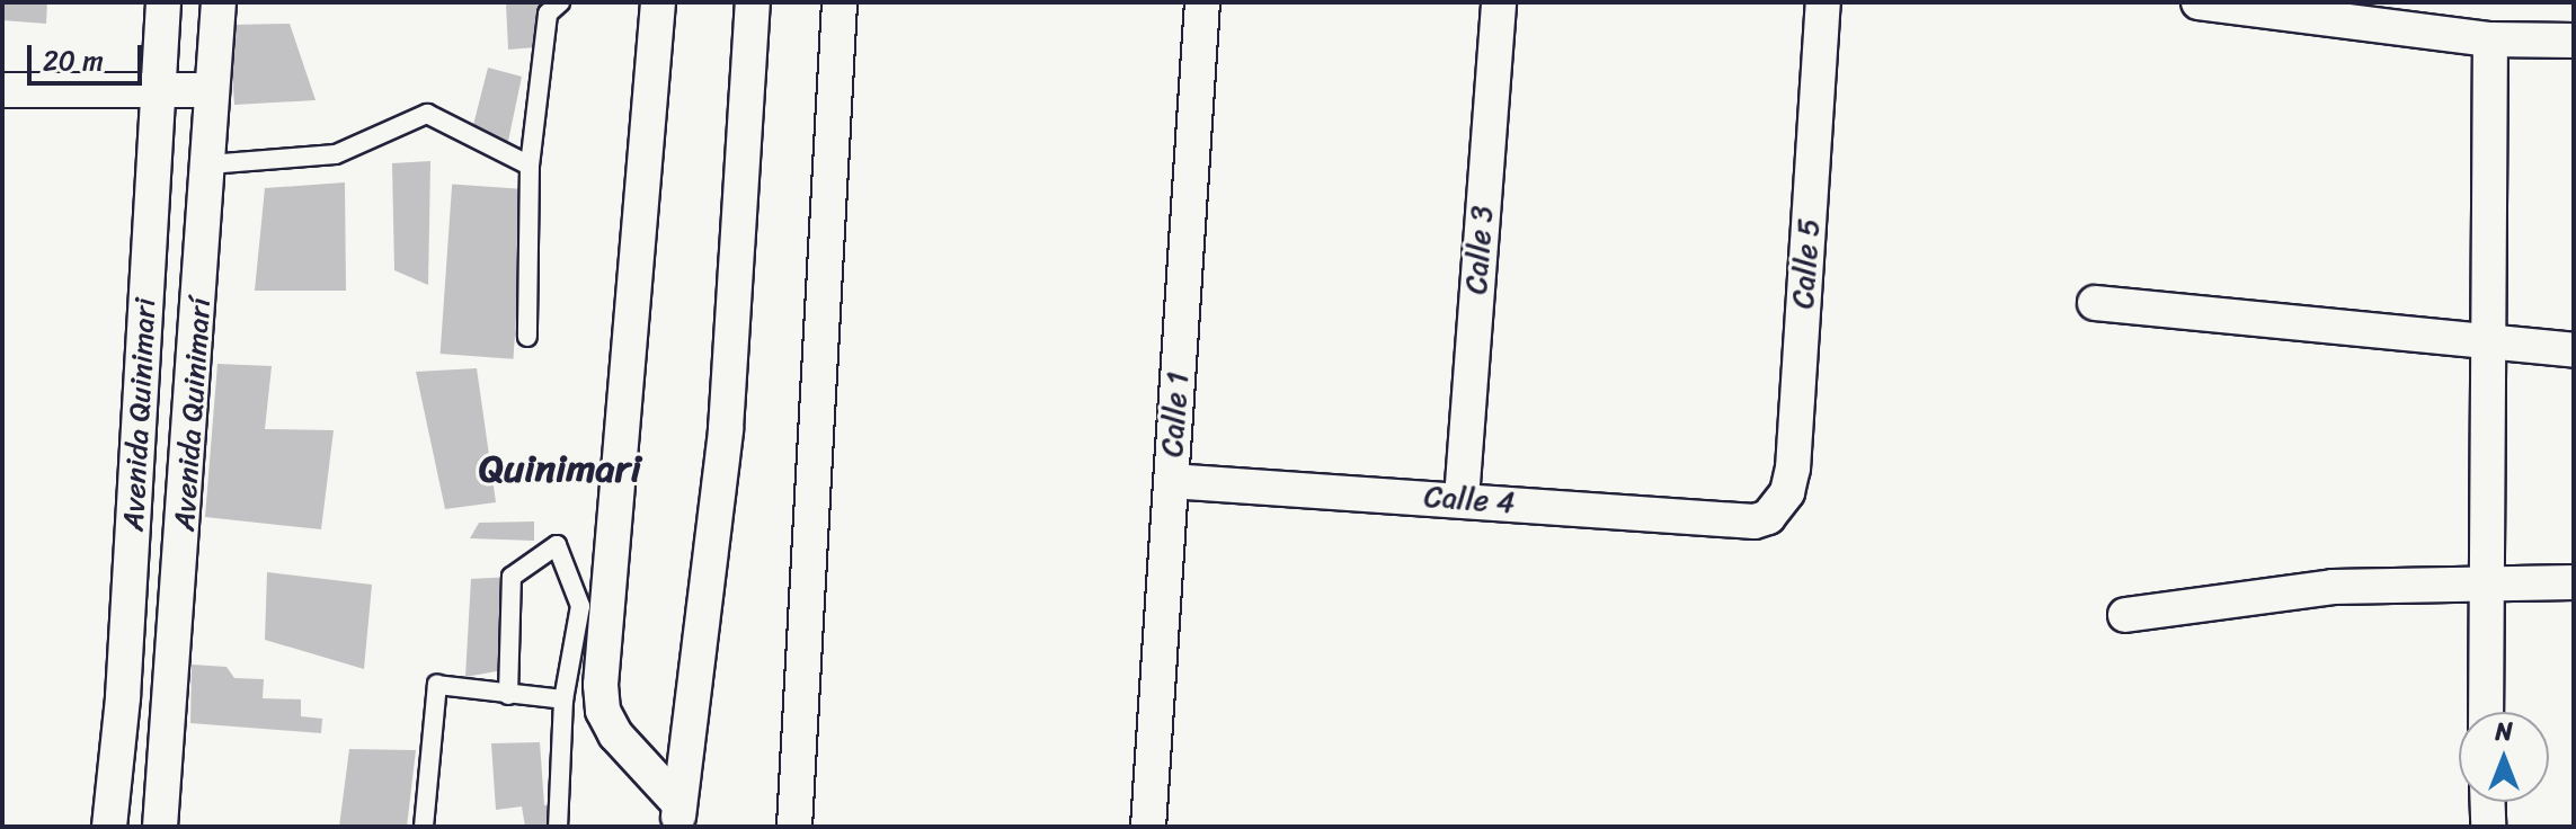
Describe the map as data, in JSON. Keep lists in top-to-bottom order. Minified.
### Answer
{"streets":{"street":["Calle 3","Calle 5","Avenida Quinimari","Avenida Quinimarí","Calle 1","Calle 4"]},"crossings":[["Calle 3","Calle 4"],["Calle 5","Calle 4"],["Calle 1","Calle 4"]],"districts":["Quinimari"],"scale_bar":"20 m","north":"top"}
